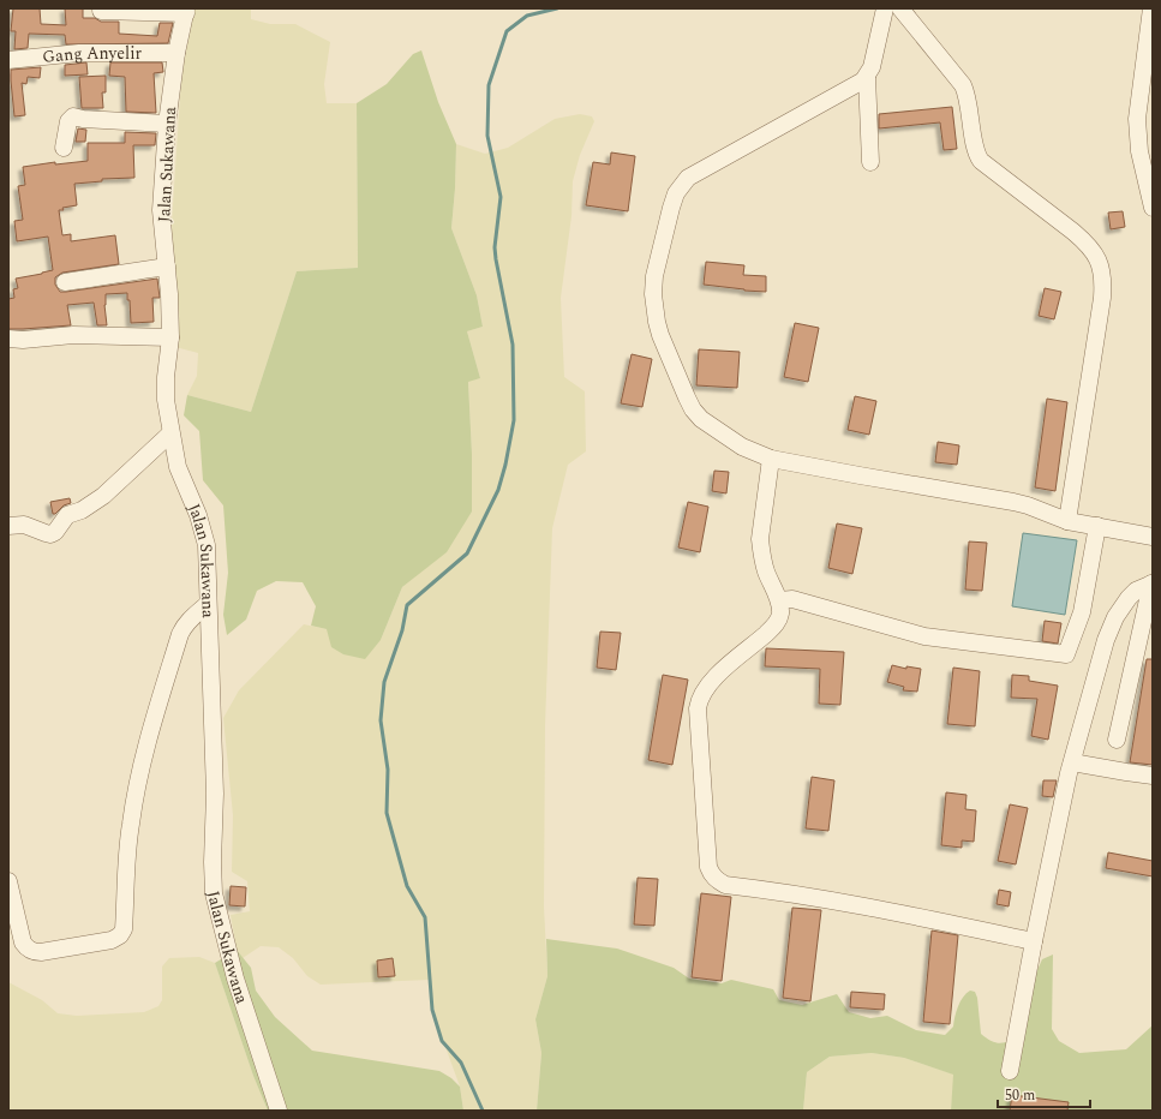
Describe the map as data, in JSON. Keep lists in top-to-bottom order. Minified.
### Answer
{"streets":{"street":["Gang Anyelir","Jalan Sukawana"]},"crossings":[["Gang Anyelir","Jalan Sukawana"]],"scale_bar":"50 m"}
